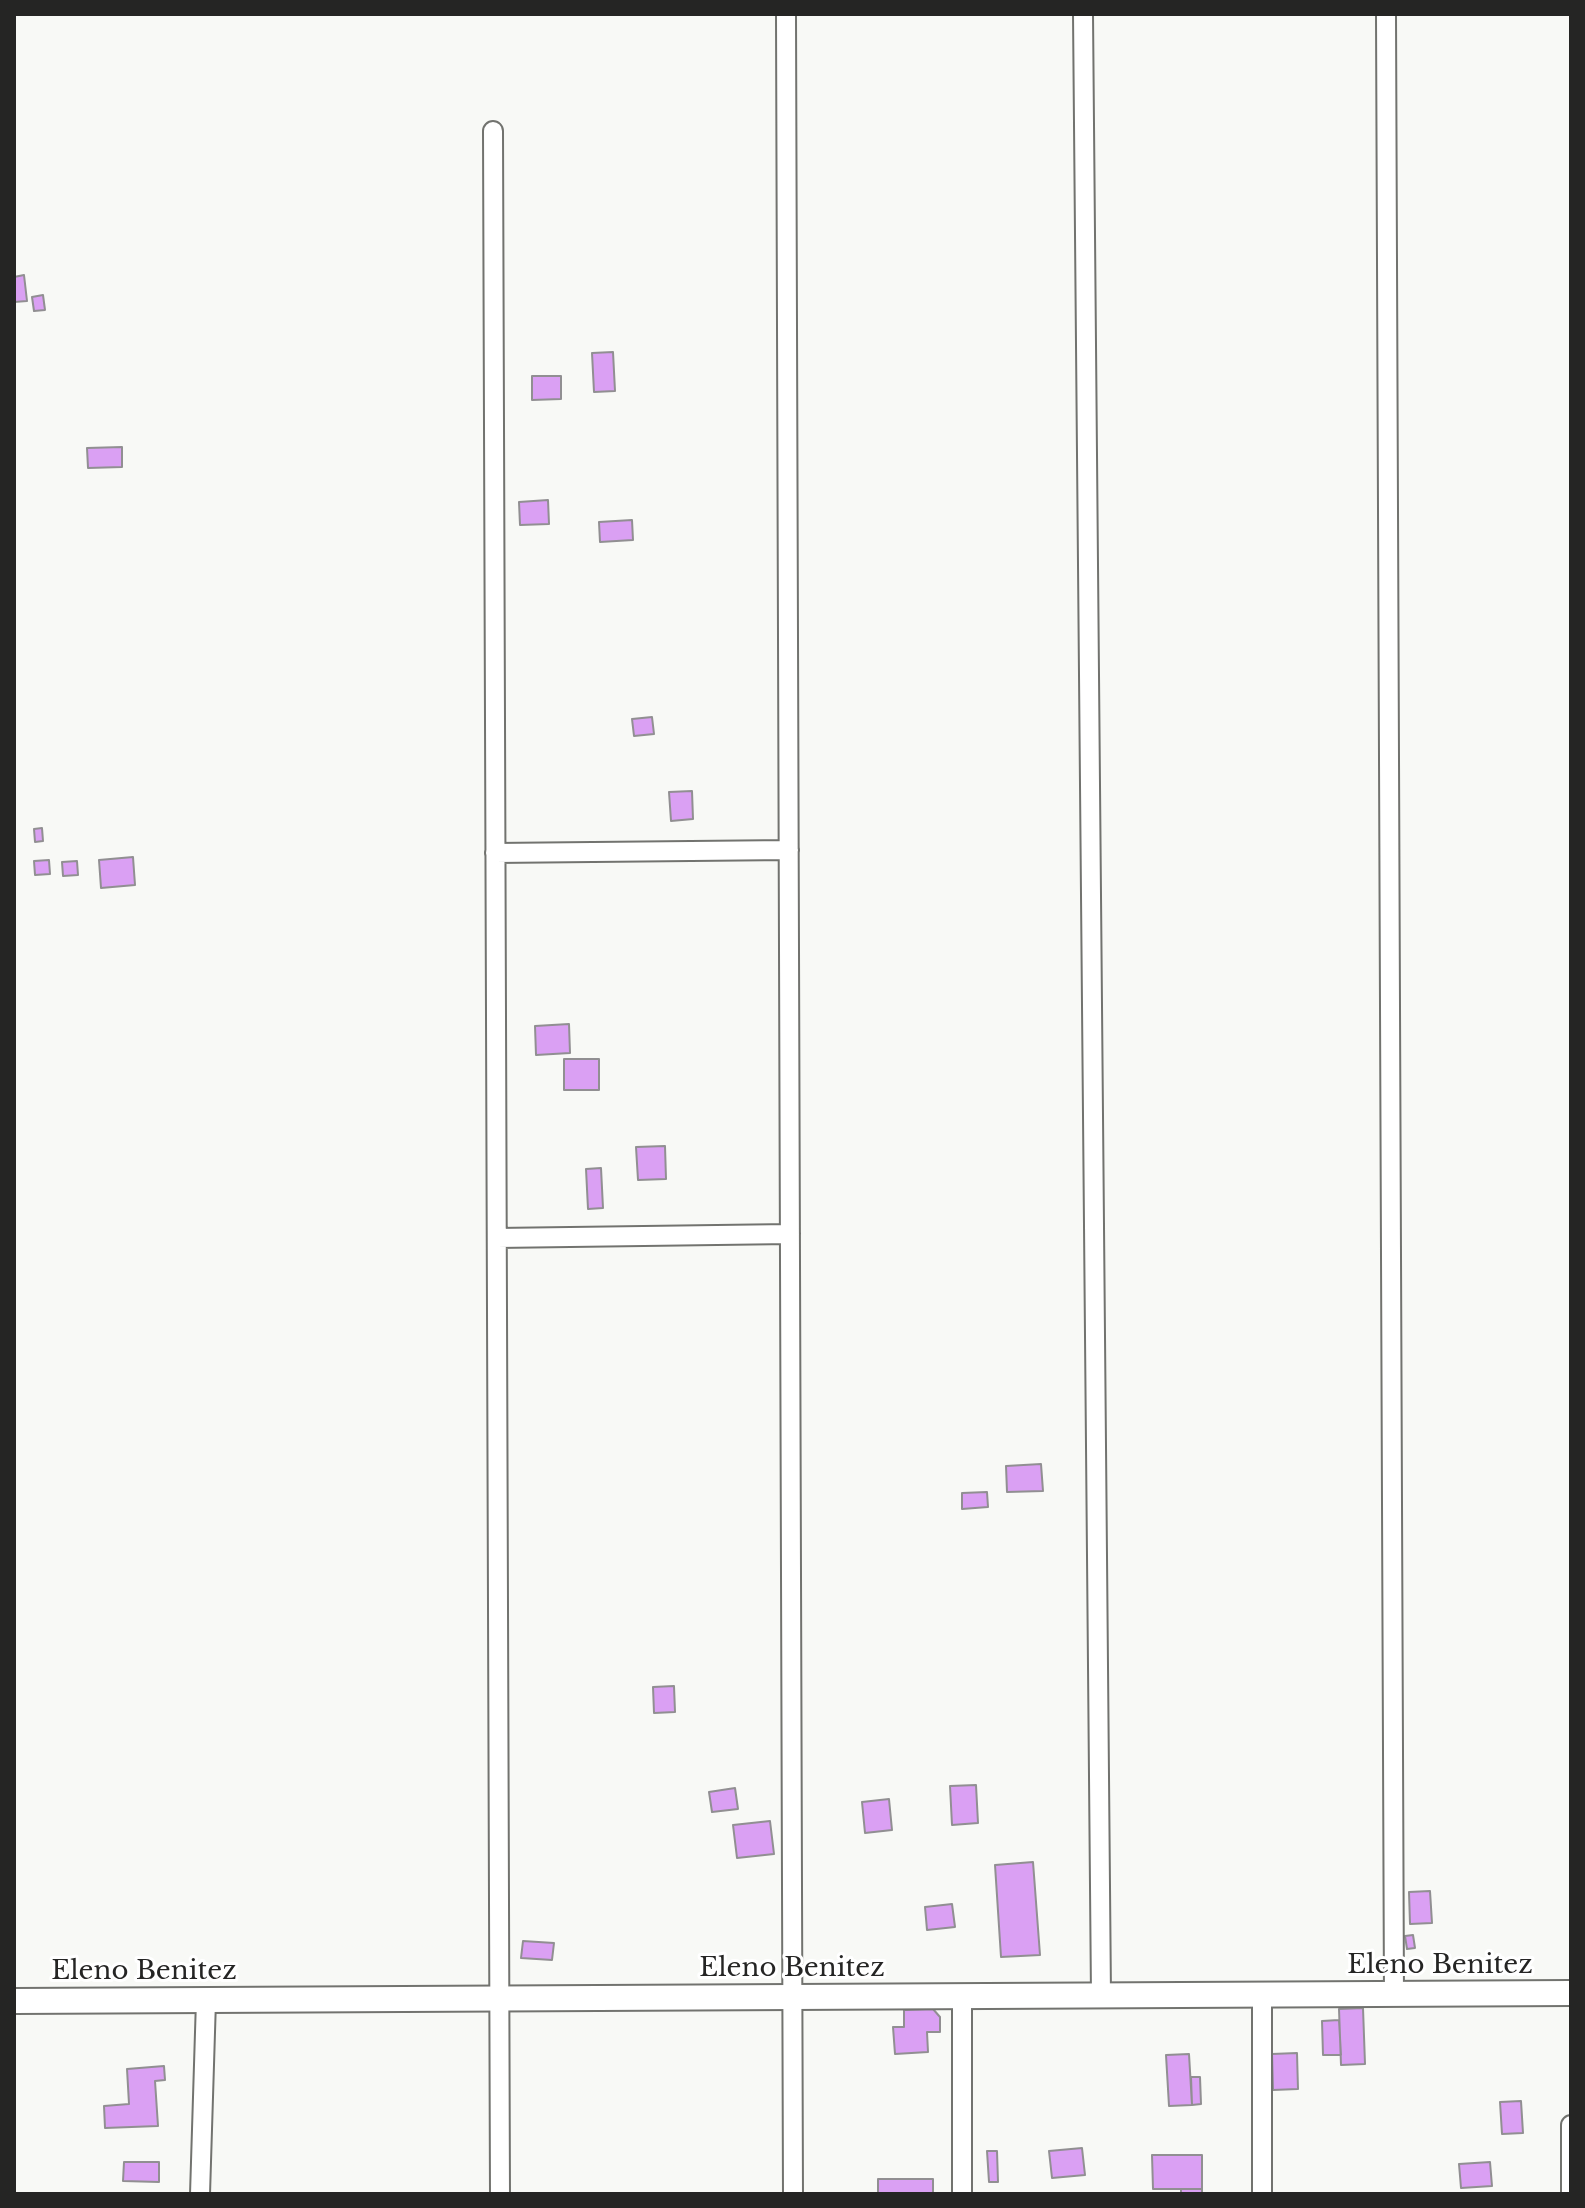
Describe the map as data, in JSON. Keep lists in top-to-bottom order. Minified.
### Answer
{"streets":{"street":["Eleno Benitez"]}}
